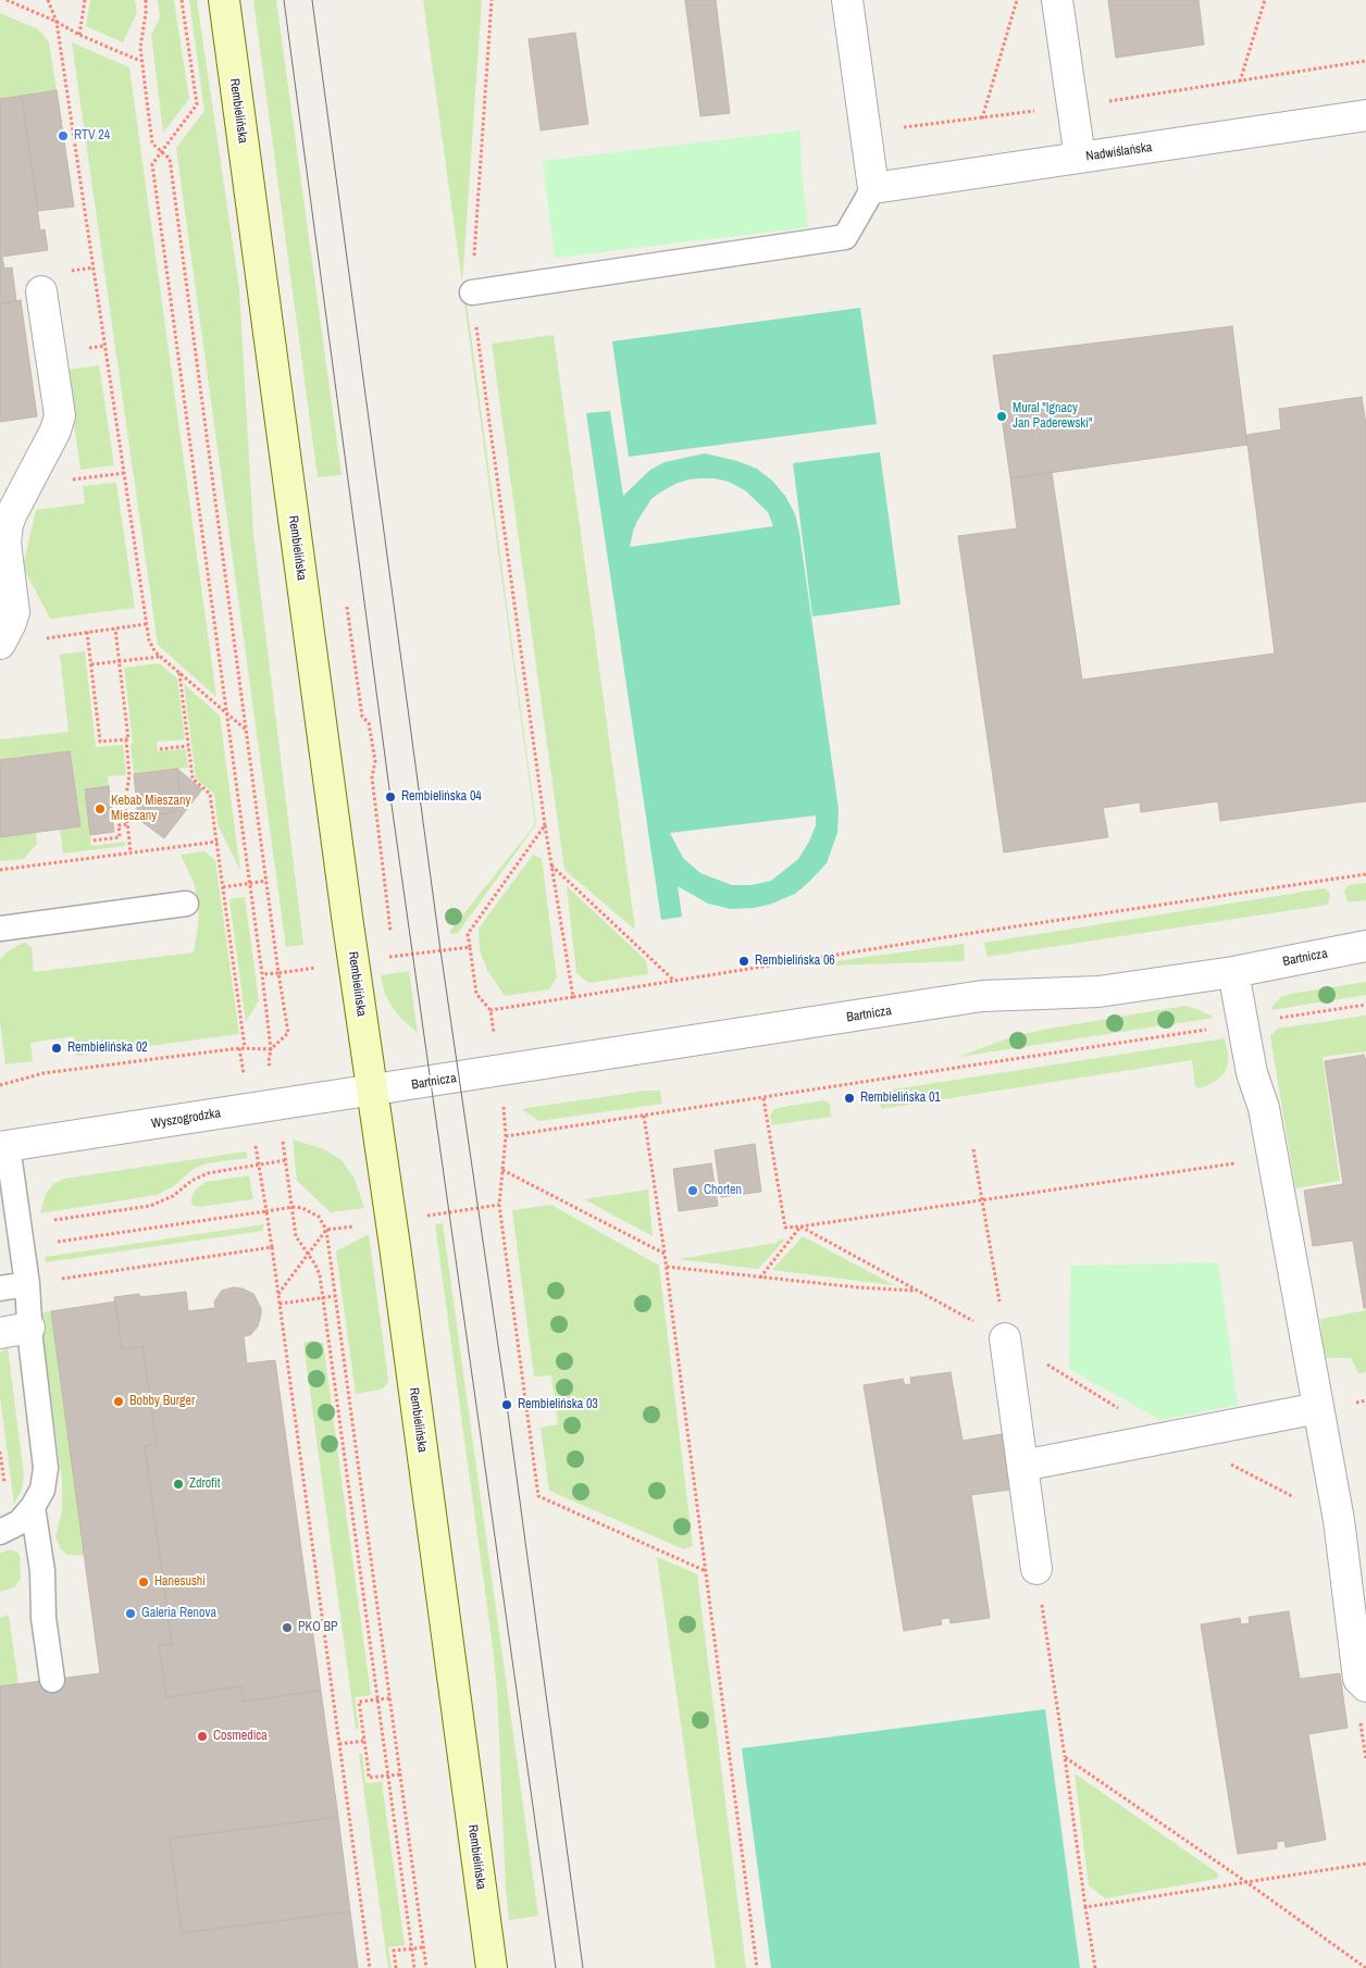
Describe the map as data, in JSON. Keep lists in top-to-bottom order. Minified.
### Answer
{"streets":{"street":["Rembielińska","Nadwiślańska","Bartnicza","Wyszogrodzka"]},"crossings":[["Rembielińska","Bartnicza"],["Rembielińska","Wyszogrodzka"],["Bartnicza","Wyszogrodzka"]],"places":["RTV 24","Mural \"Ignacy Jan Paderewski\"","Rembielińska 04","Kebab Mieszany Mieszany","Rembielińska 06","Rembielińska 02","Rembielińska 01","Chorten","Bobby Burger","Rembielińska 03","Zdrofit","Hanesushi","Galeria Renova","PKO BP","Cosmedica"]}
